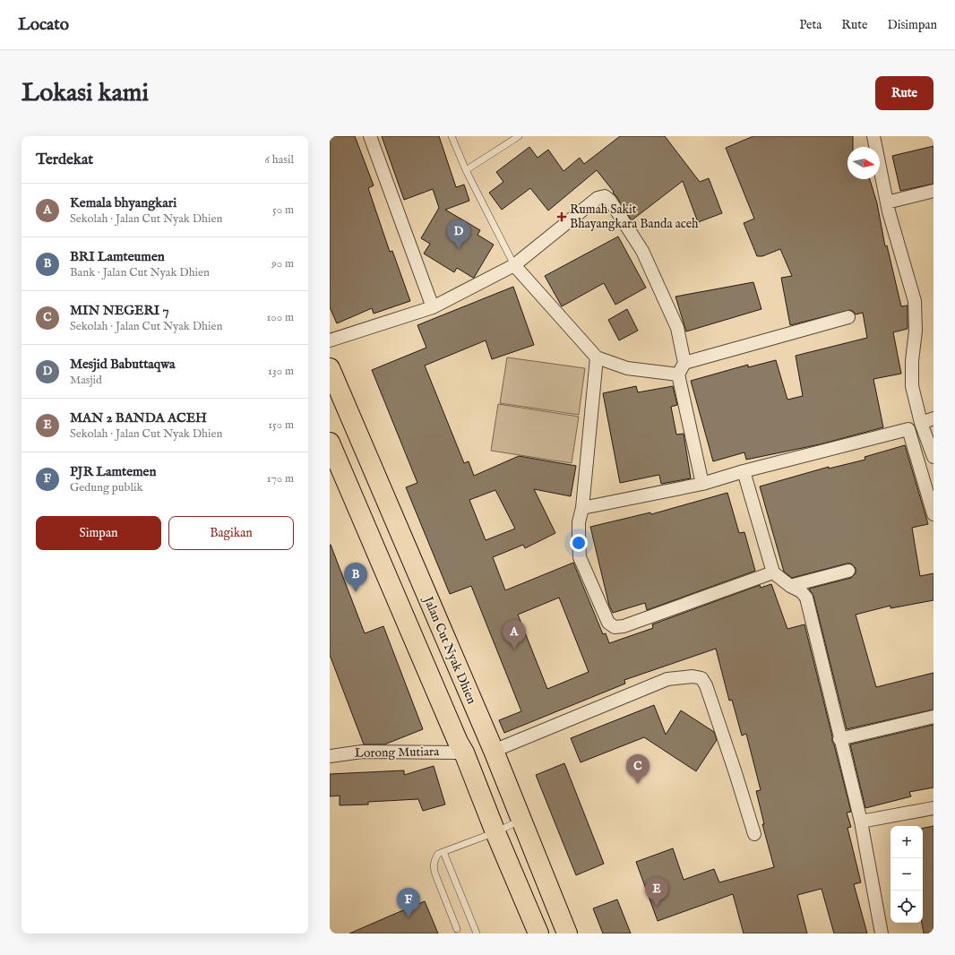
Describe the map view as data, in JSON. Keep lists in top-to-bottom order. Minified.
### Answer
{"streets":{"highway":["Jalan Cut Nyak Dhien"],"street":["Lorong Mutiara"]},"places":{"health":["Rumah Sakit Bhayangkara Banda aceh"]},"north":"right","page":{"header":"Locato","nav":["Peta","Rute","Disimpan"],"buttons":["Rute",["Simpan","Bagikan"]],"title":"Lokasi kami","heading":["Terdekat","6 hasil"],"list":[{"mark":"A","name":"Kemala bhyangkari","note":"Sekolah · Jalan Cut Nyak Dhien","value":"50 m"},{"mark":"B","name":"BRI Lamteumen","note":"Bank · Jalan Cut Nyak Dhien","value":"90 m"},{"mark":"C","name":"MIN NEGERI 7","note":"Sekolah · Jalan Cut Nyak Dhien","value":"100 m"},{"mark":"D","name":"Mesjid Babuttaqwa","note":"Masjid","value":"130 m"},{"mark":"E","name":"MAN 2 BANDA ACEH","note":"Sekolah · Jalan Cut Nyak Dhien","value":"150 m"},{"mark":"F","name":"PJR Lamtemen","note":"Gedung publik","value":"170 m"}],"pins":["D","B","A","C","E","F"],"map_buttons":["+","−"]}}
